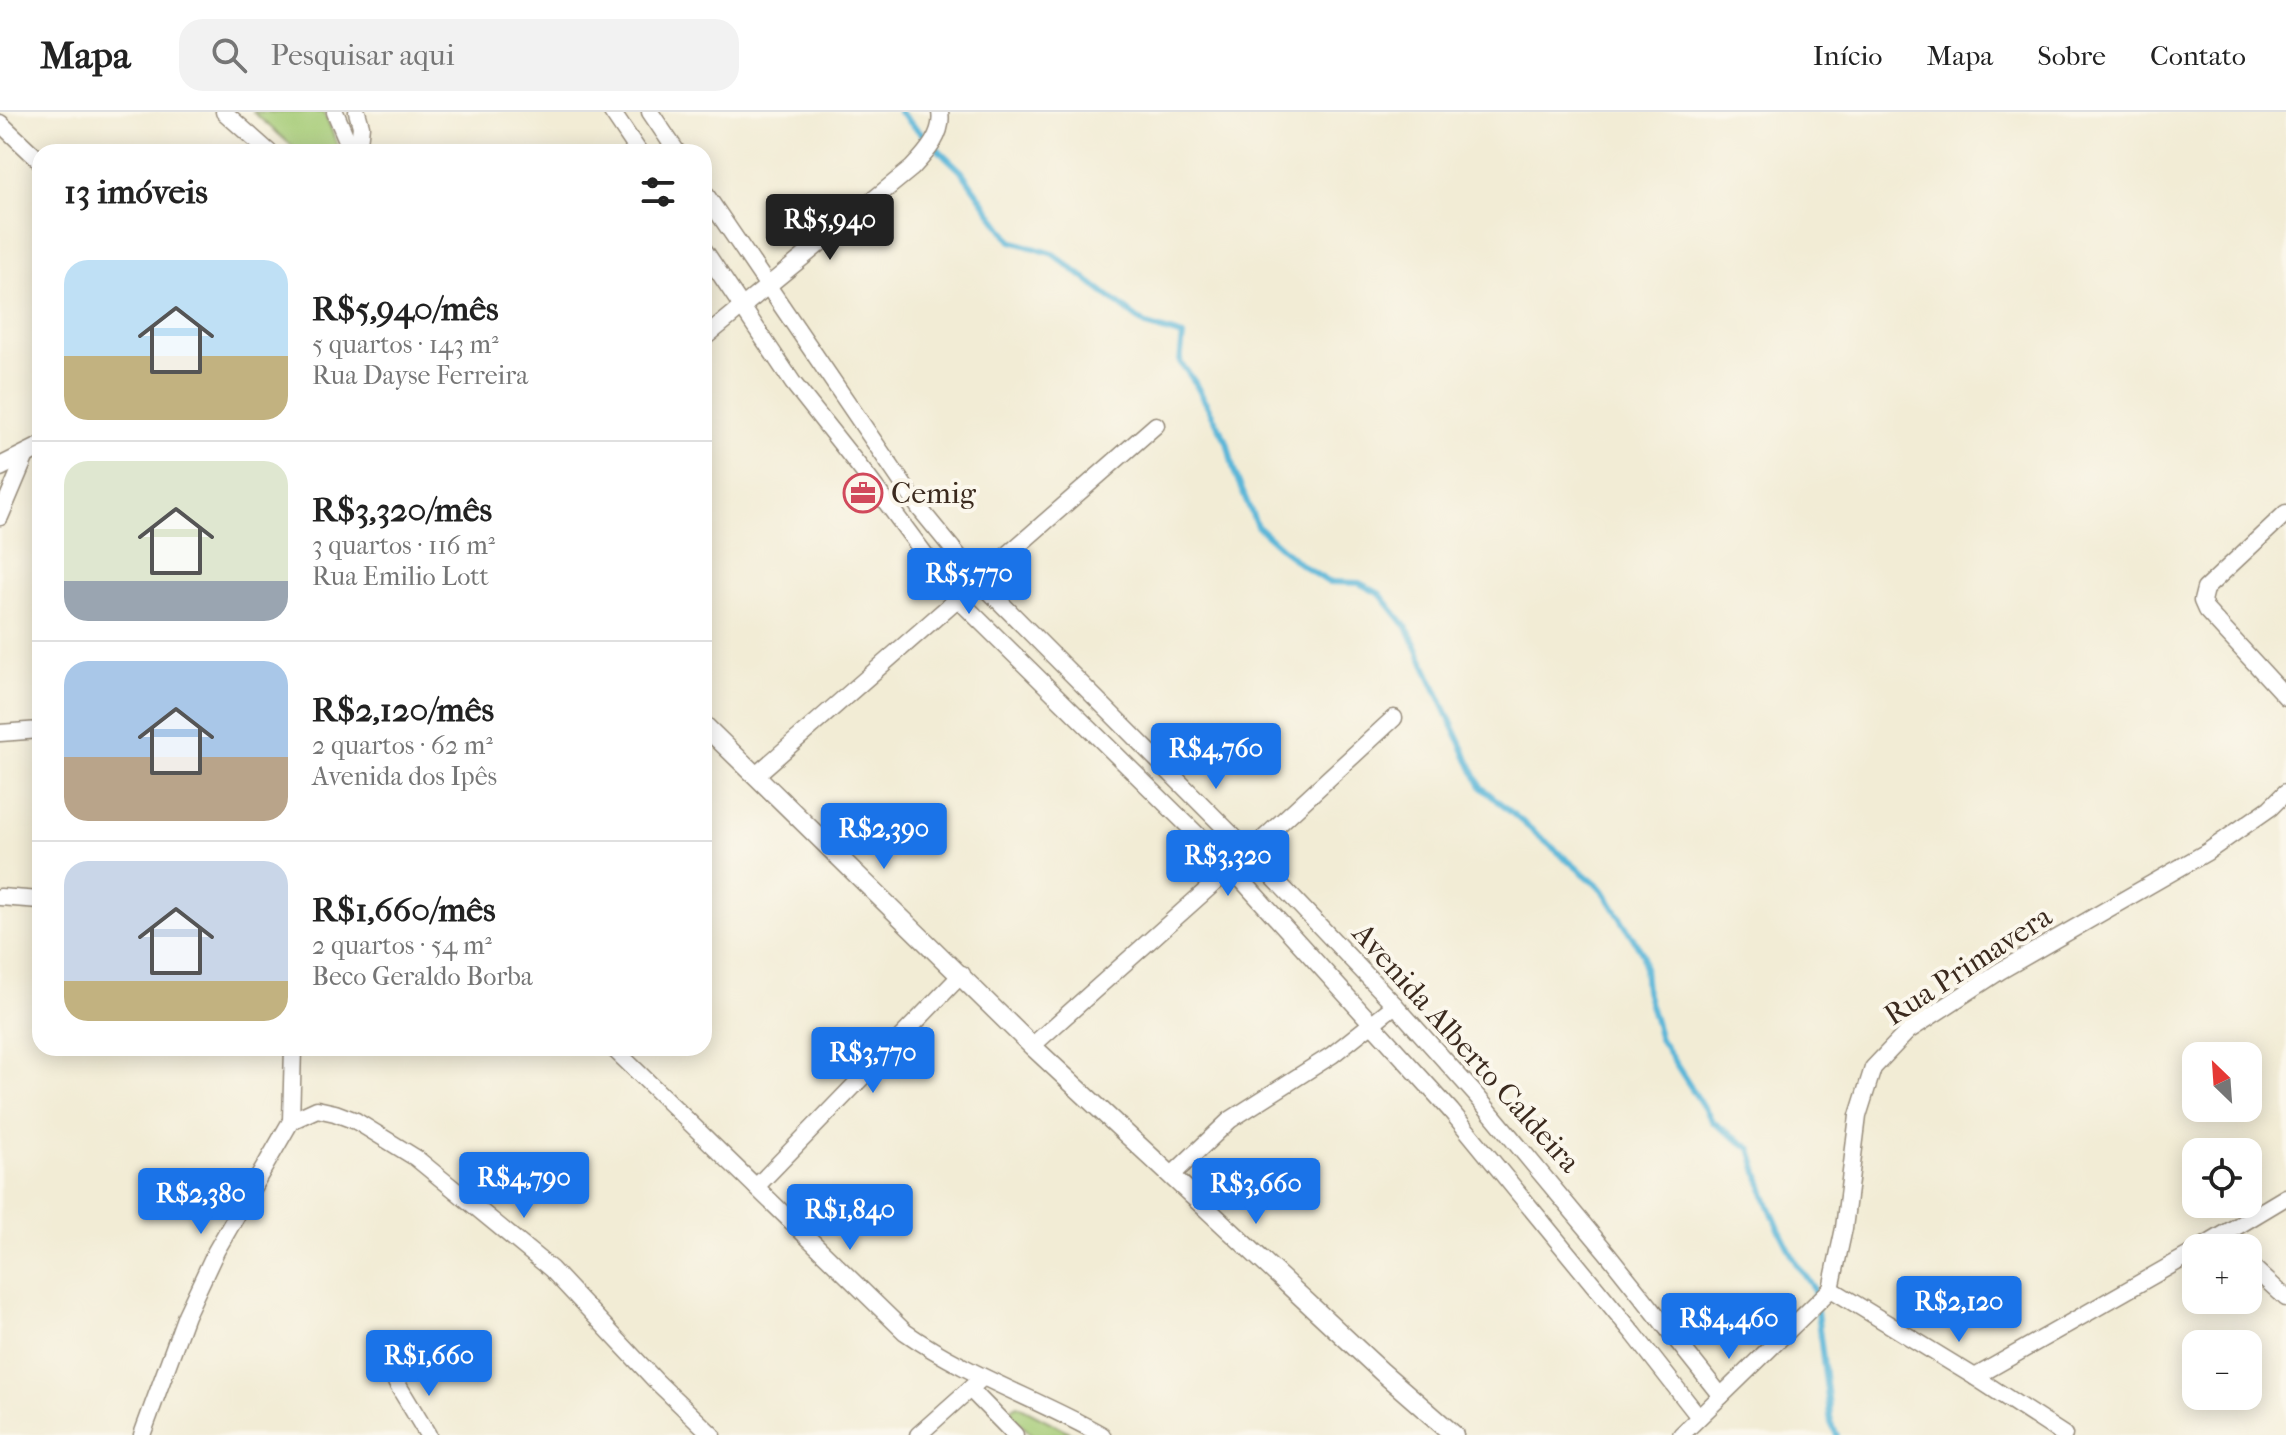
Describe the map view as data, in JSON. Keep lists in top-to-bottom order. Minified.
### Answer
{"streets":{"street":["Rua Primavera","Avenida Alberto Caldeira"]},"places":{"office":["Cemig"]},"north":"top left","page":{"header":"Mapa","search":"Pesquisar aqui","nav":["Início","Mapa","Sobre","Contato"],"heading":"13 imóveis","price":["R$5,940","R$5,770","R$4,760","R$2,390","R$3,320","R$3,770","R$4,790","R$3,660","R$2,380","R$1,840","R$2,120","R$4,460","R$1,660"],"list":[{"name":"R$5,940/mês","note":"5 quartos · 143 m² · Rua Dayse Ferreira"},{"name":"R$3,320/mês","note":"3 quartos · 116 m² · Rua Emilio Lott"},{"name":"R$2,120/mês","note":"2 quartos · 62 m² · Avenida dos Ipês"},{"name":"R$1,660/mês","note":"2 quartos · 54 m² · Beco Geraldo Borba"}],"map_buttons":["+","−"]}}
